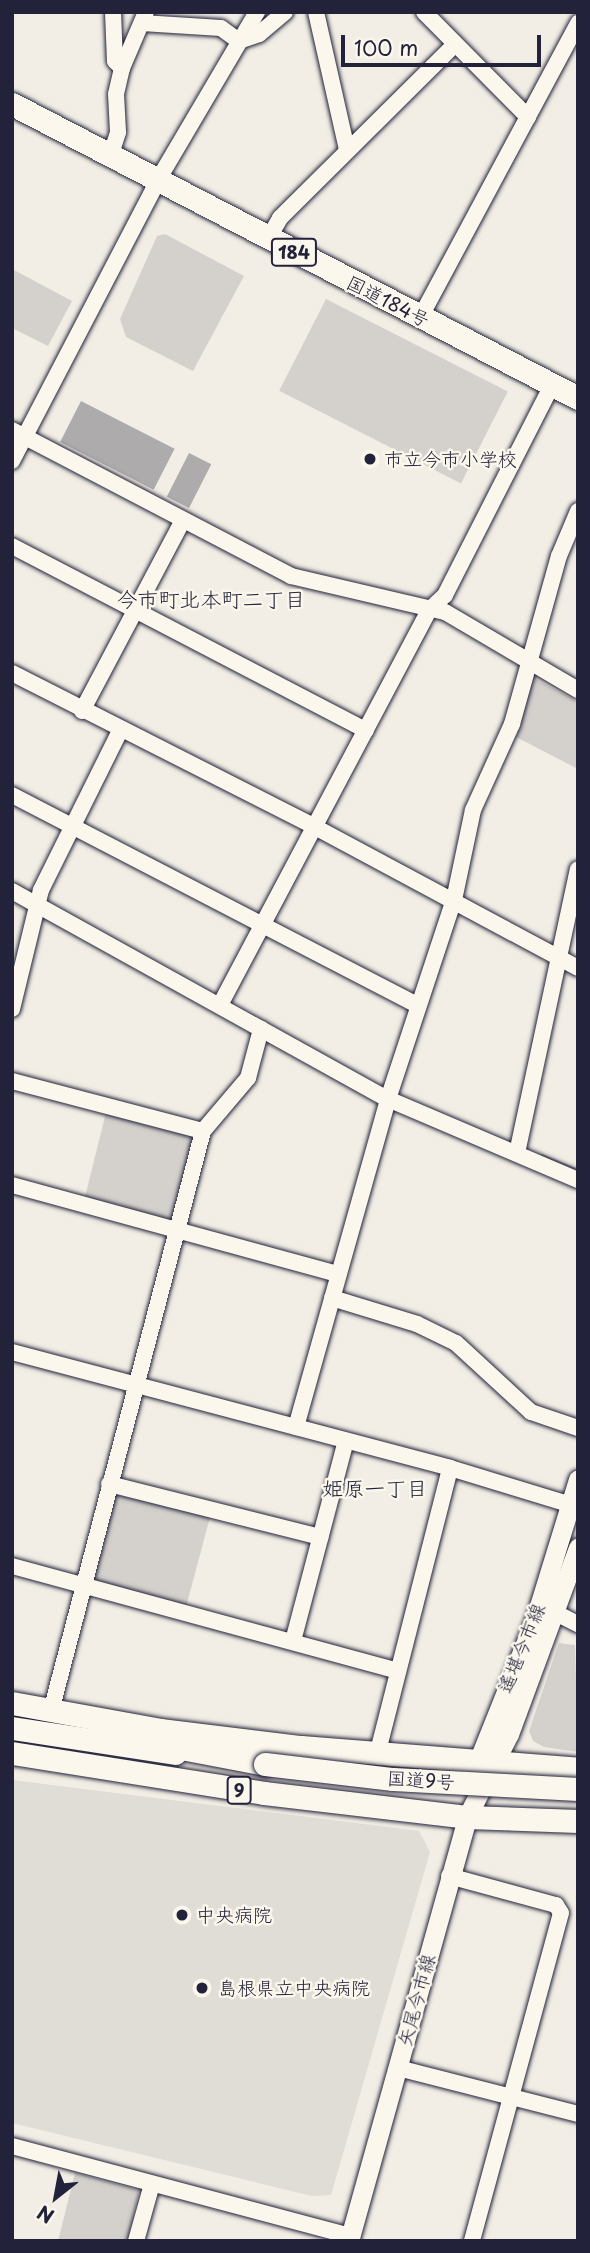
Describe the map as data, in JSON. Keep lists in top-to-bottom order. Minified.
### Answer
{"streets":{"highway":["184","国道184号","国道9号","9"],"main road":["遙堪今市線","矢尾今市線"]},"crossings":[["遙堪今市線","9"],["遙堪今市線","矢尾今市線"],["9","矢尾今市線"]],"districts":["今市町北本町二丁目","姫原一丁目"],"places":["市立今市小学校","中央病院","島根県立中央病院"],"scale_bar":"100 m","north":"bottom left"}
